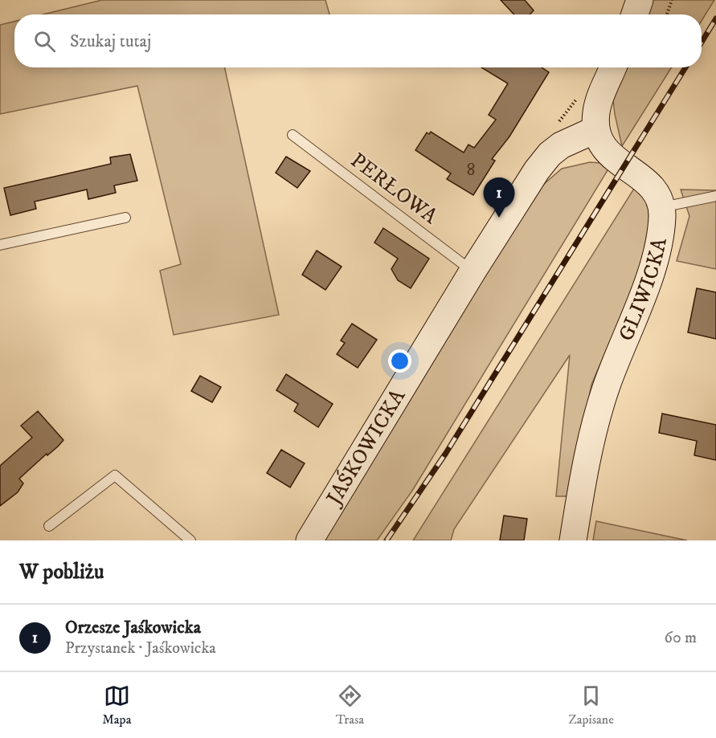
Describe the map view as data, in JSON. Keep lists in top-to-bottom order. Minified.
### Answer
{"streets":{"main road":["GLIWICKA","JAŚKOWICKA"],"lane":["PERŁOWA"]},"crossings":[["PERŁOWA","JAŚKOWICKA"],["GLIWICKA","JAŚKOWICKA"]],"house_numbers":["8"],"page":{"search":"Szukaj tutaj","pins":"1","heading":"W pobliżu","list":[{"mark":"1","name":"Orzesze Jaśkowicka","note":"Przystanek · Jaśkowicka","value":"60 m"}],"nav":["Mapa","Trasa","Zapisane"]}}
